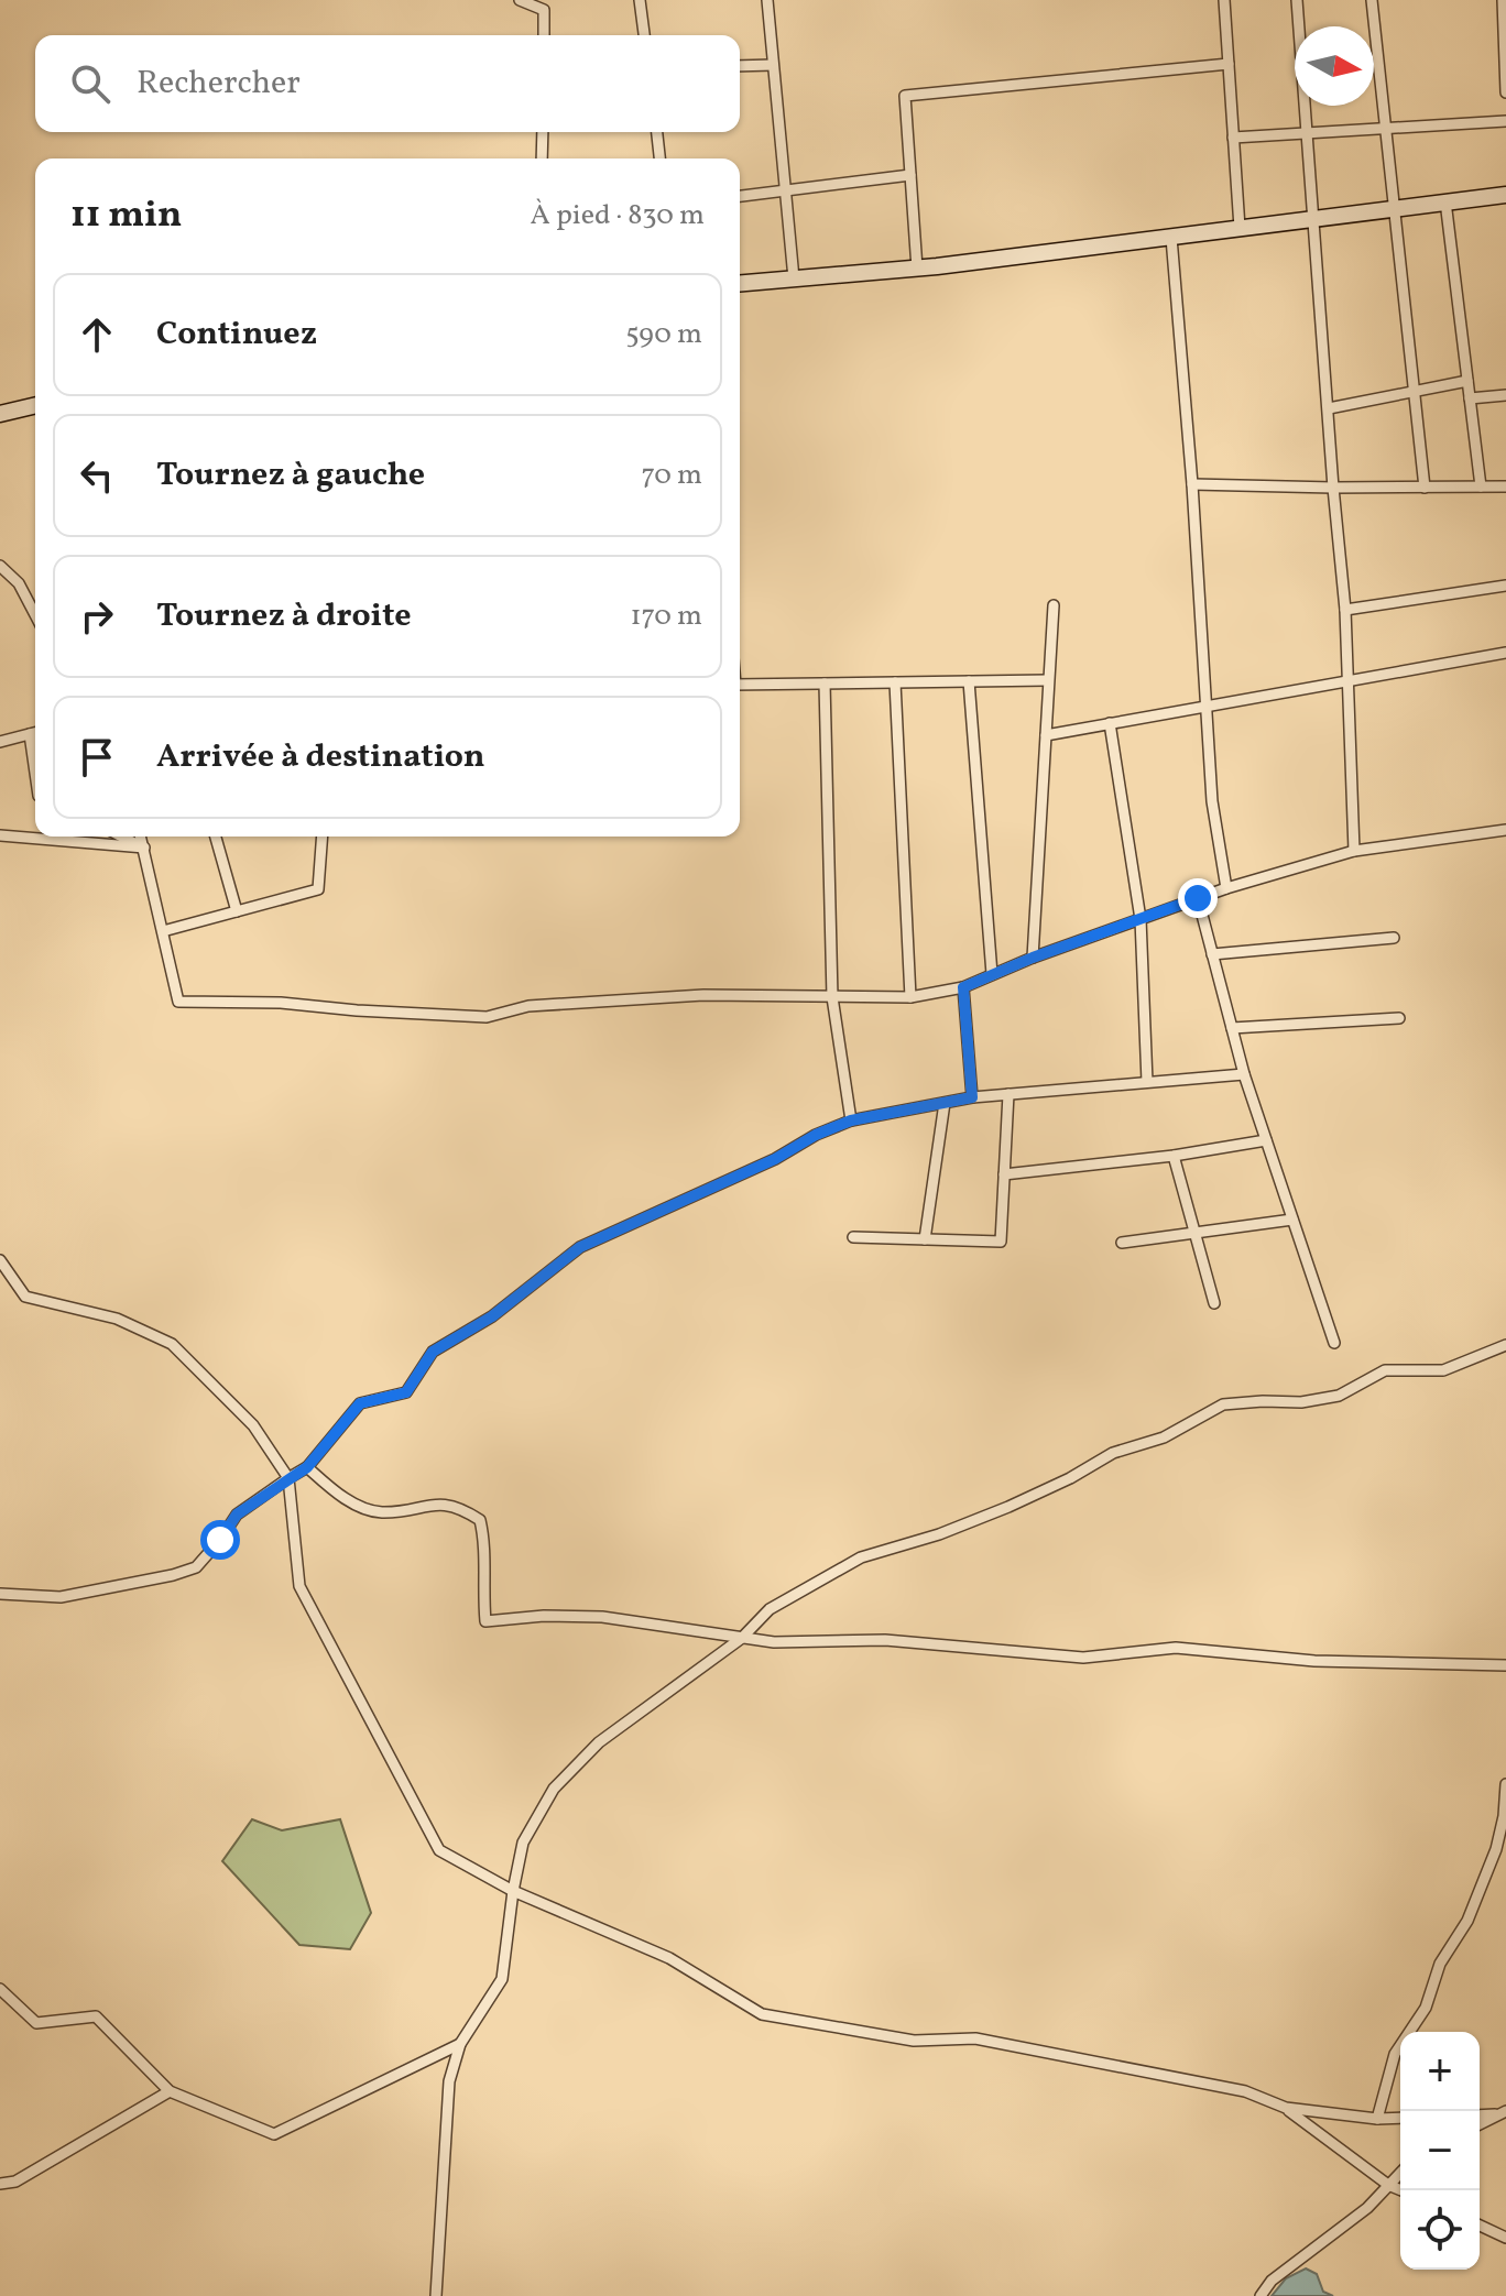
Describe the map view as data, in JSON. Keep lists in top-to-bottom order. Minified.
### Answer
{"north":"right","page":{"search":"Rechercher","heading":["11 min","À pied · 830 m"],"list":[["Continuez","590 m"],["Tournez à gauche","70 m"],["Tournez à droite","170 m"],"Arrivée à destination"],"map_buttons":["+","−"]}}
